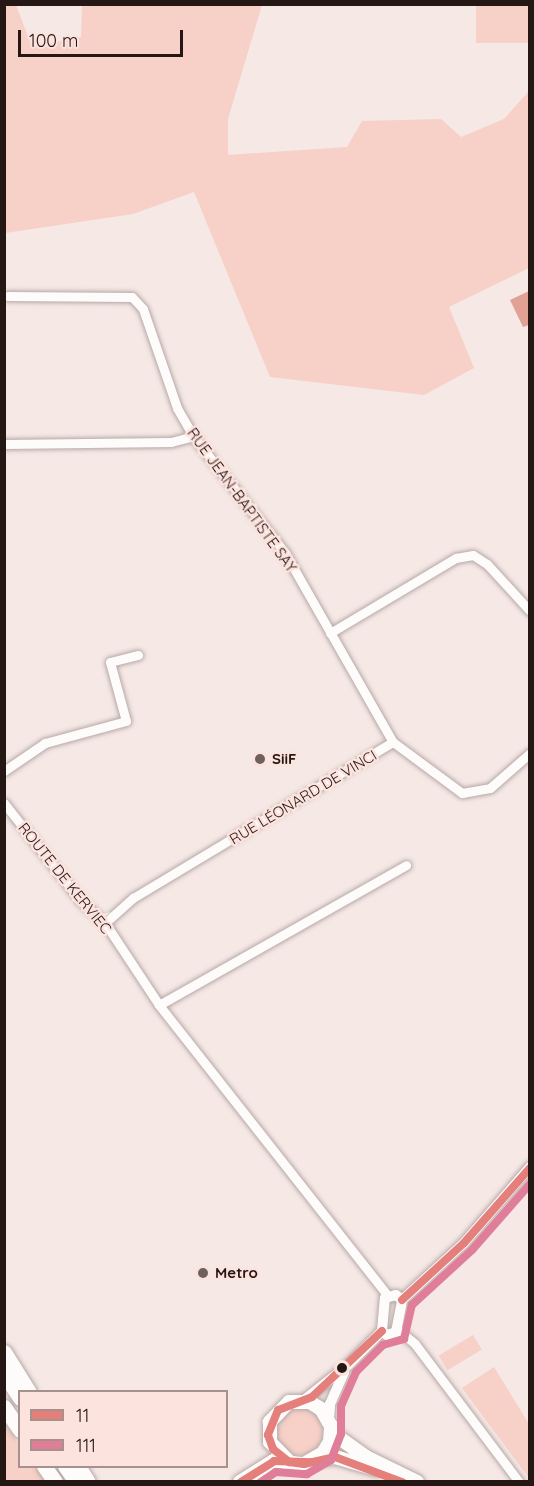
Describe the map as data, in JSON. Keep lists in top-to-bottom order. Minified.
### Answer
{"streets":{"street":["RUE JEAN-BAPTISTE SAY","RUE LÉONARD DE VINCI","ROUTE DE KERVIEC"]},"crossings":[["RUE JEAN-BAPTISTE SAY","RUE LÉONARD DE VINCI"],["RUE LÉONARD DE VINCI","ROUTE DE KERVIEC"]],"places":["SiiF","Metro"],"lines":["transit line 11","transit line 111"],"legend":["11","111"],"scale_bar":"100 m"}
